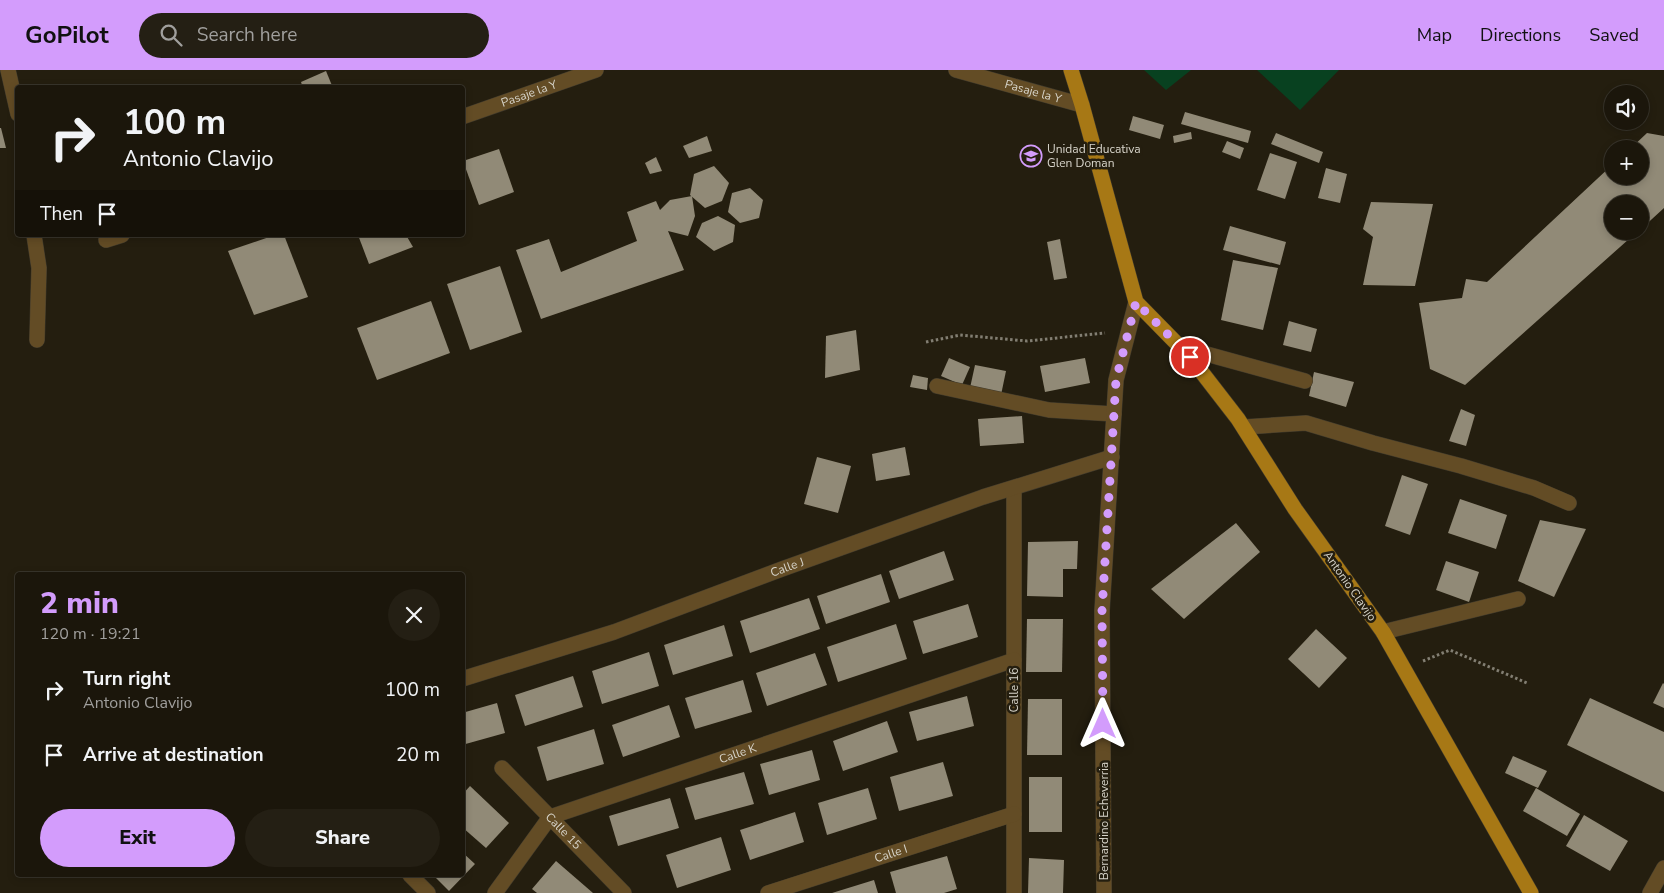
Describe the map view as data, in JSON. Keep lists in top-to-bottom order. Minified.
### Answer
{"streets":{"main road":["Antonio Clavijo"],"street":["Pasaje la Y","Calle J","Calle 16","Calle K","Bernardino Echeverria","Calle 15","Calle I"]},"crossings":[["Calle J","Calle 16"],["Calle J","Bernardino Echeverria"],["Antonio Clavijo","Bernardino Echeverria"],["Calle 16","Calle K"],["Calle 16","Calle I"],["Calle K","Calle 15"]],"places":{"school or university":["Unidad Educativa Glen Doman"]},"page":{"header":"GoPilot","search":"Search here","nav":["Map","Directions","Saved"],"map_buttons":["+","−"],"turn":["100 m","Antonio Clavijo"],"then":"Then","heading":["2 min","120 m · 19:21"],"list":[{"name":"Turn right","note":"Antonio Clavijo","value":"100 m"},{"name":"Arrive at destination","value":"20 m"}],"buttons":["Exit","Share"]}}
